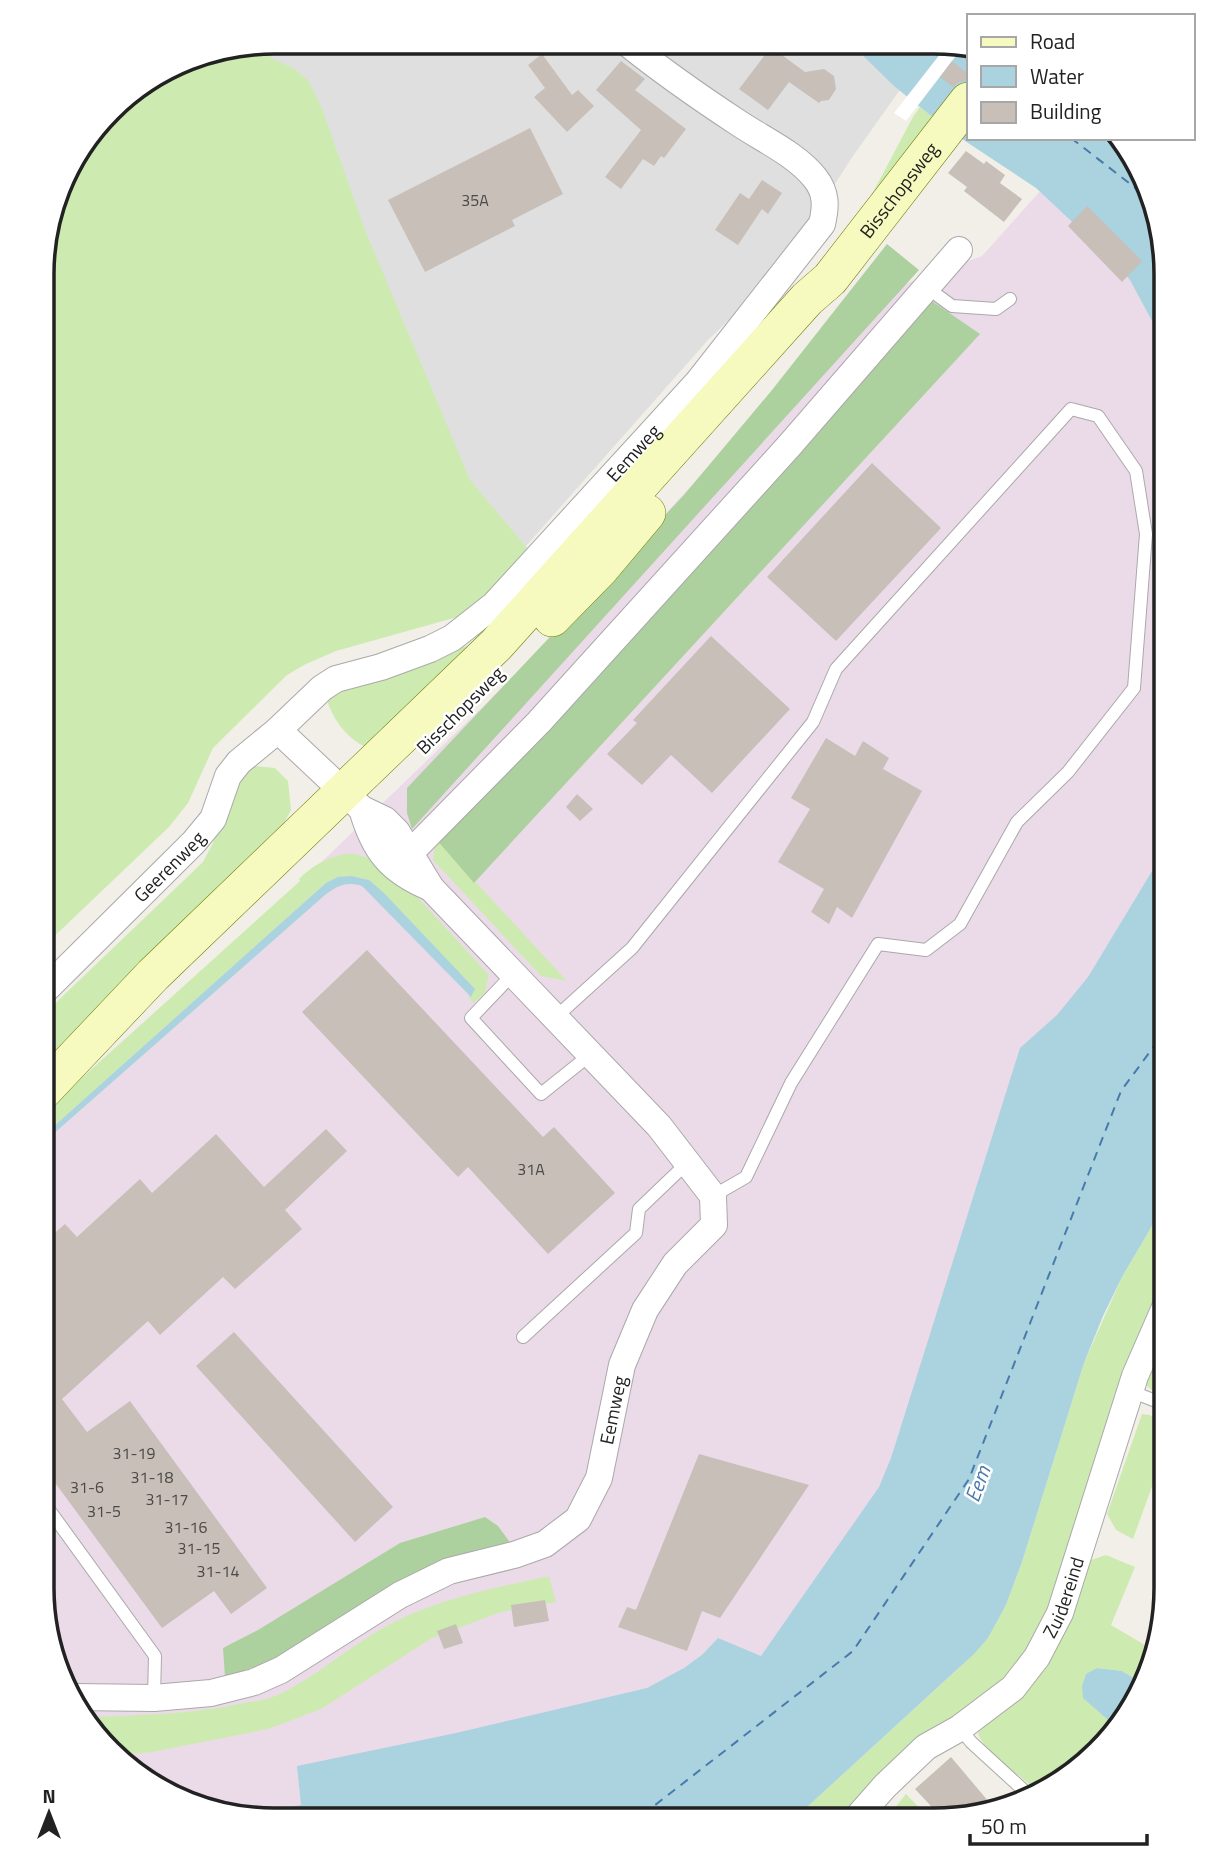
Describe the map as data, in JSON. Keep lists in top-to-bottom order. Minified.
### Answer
{"streets":{"main road":["Bisschopsweg"],"street":["Eemweg","Geerenweg","Zuidereind"]},"crossings":[["Eemweg","Geerenweg"]],"water":["Eem"],"house_numbers":["35A","31A","31-19","31-18","31-6","31-17","31-5","31-16","31-15","31-14"],"legend":["Road","Water","Building"],"scale_bar":"50 m","north":"top"}
